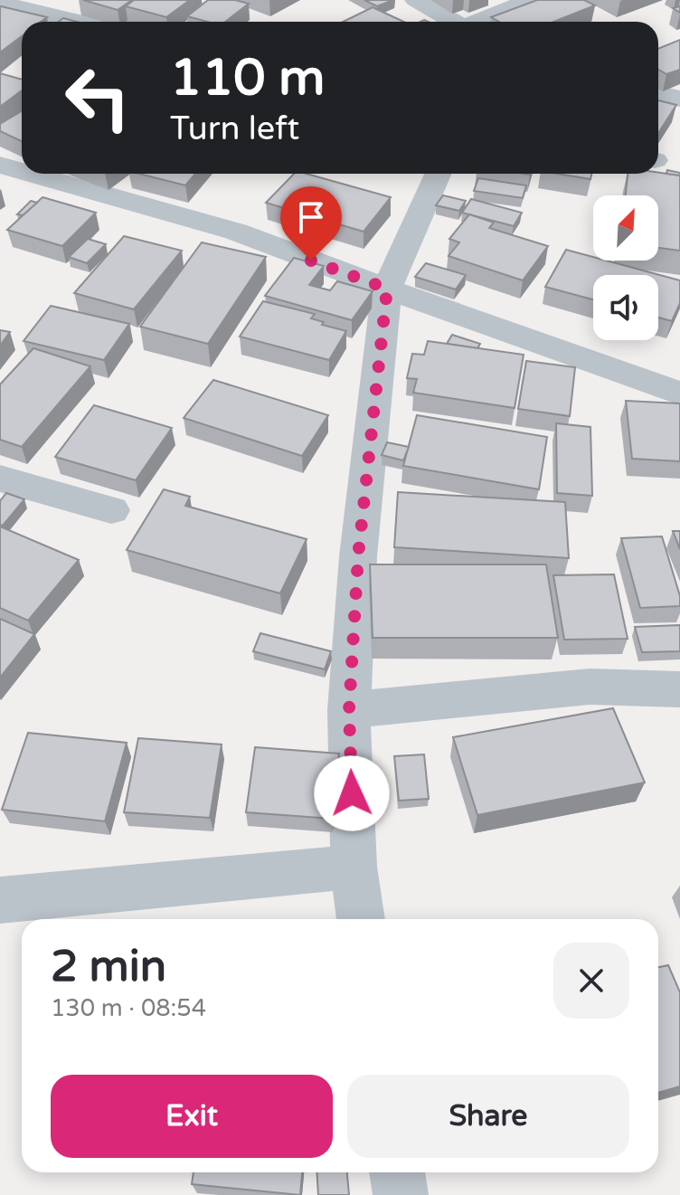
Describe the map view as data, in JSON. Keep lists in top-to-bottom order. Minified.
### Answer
{"north":"top right","page":{"turn":["110 m","Turn left"],"heading":["2 min","130 m · 08:54"],"buttons":["Exit","Share"]}}
